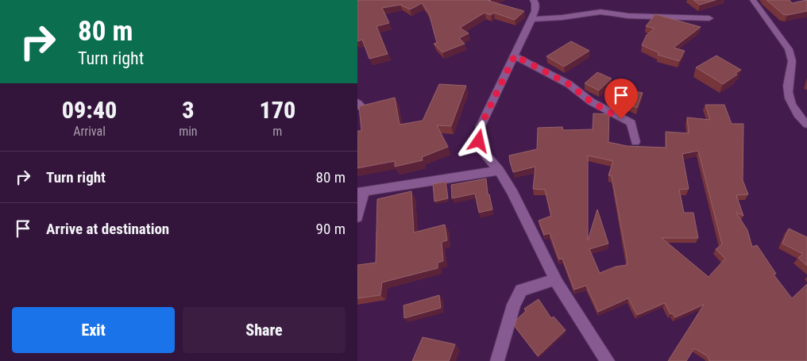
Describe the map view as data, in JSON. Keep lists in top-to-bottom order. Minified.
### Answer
{"page":{"turn":["80 m","Turn right"],"eta":["09:40","Arrival","3","min","170","m"],"list":[{"name":"Turn right","value":"80 m"},{"name":"Arrive at destination","value":"90 m"}],"buttons":["Exit","Share"]}}
